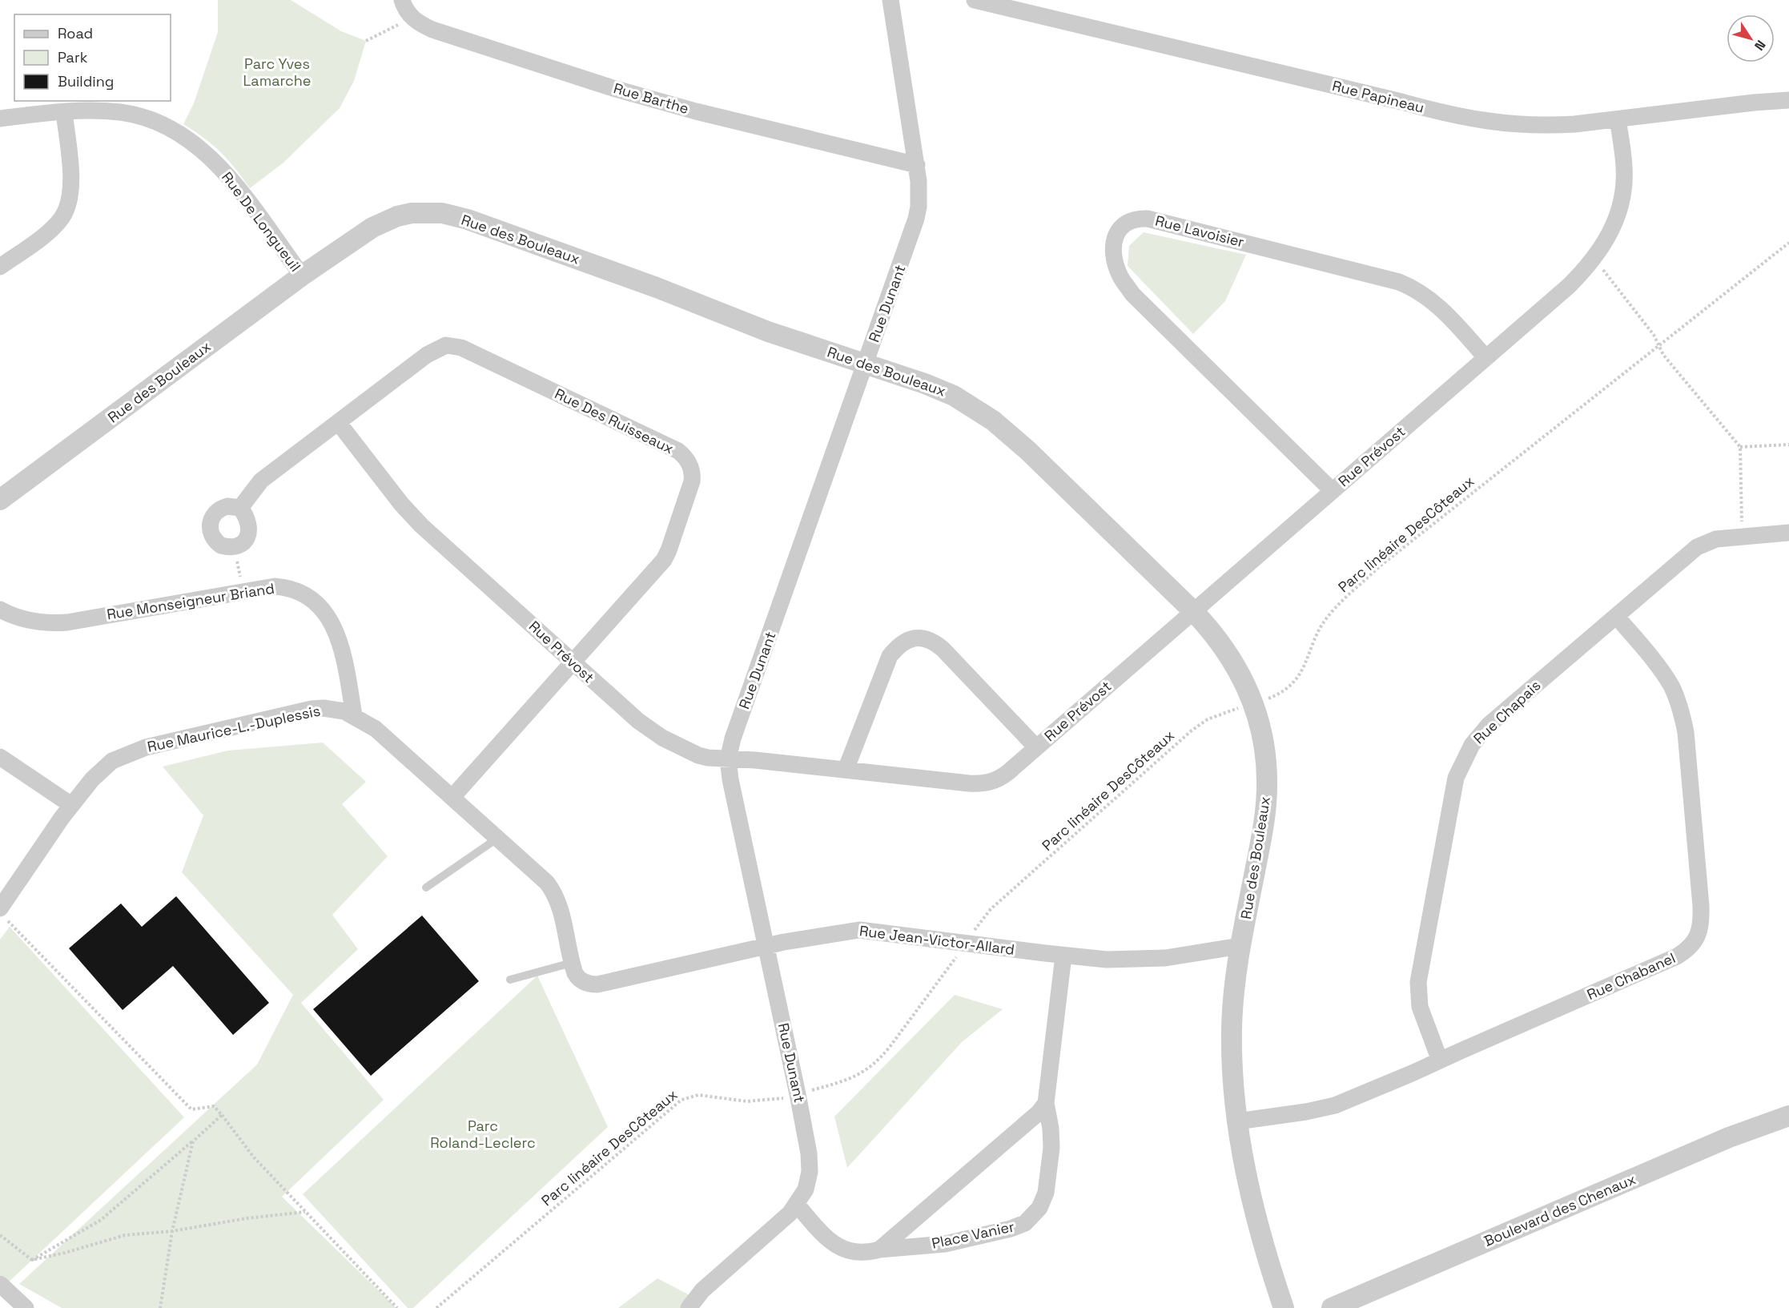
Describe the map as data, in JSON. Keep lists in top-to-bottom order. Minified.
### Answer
{"streets":{"street":["Rue Papineau","Rue Barthe","Rue De Longueuil","Rue Lavoisier","Rue des Bouleaux","Rue Dunant","Rue Des Ruisseaux","Rue Prévost","Rue Monseigneur Briand","Rue Chapais","Rue Maurice-L.-Duplessis","Rue Jean-Victor-Allard","Rue Chabanel","Boulevard des Chenaux","Place Vanier"],"path":["Parc linéaire DesCôteaux"]},"crossings":[["Rue Papineau","Rue Prévost"],["Rue Barthe","Rue Dunant"],["Rue De Longueuil","Rue des Bouleaux"],["Rue Lavoisier","Rue Prévost"],["Rue des Bouleaux","Rue Dunant"],["Rue des Bouleaux","Rue Prévost"],["Rue des Bouleaux","Parc linéaire DesCôteaux"],["Rue des Bouleaux","Rue Jean-Victor-Allard"],["Rue des Bouleaux","Rue Chabanel"],["Rue Dunant","Rue Prévost"],["Rue Dunant","Parc linéaire DesCôteaux"],["Rue Dunant","Rue Jean-Victor-Allard"],["Rue Dunant","Place Vanier"],["Rue Des Ruisseaux","Rue Prévost"],["Rue Des Ruisseaux","Rue Maurice-L.-Duplessis"],["Parc linéaire DesCôteaux","Rue Jean-Victor-Allard"],["Rue Monseigneur Briand","Rue Maurice-L.-Duplessis"],["Rue Chapais","Rue Chabanel"],["Rue Maurice-L.-Duplessis","Rue Jean-Victor-Allard"],["Rue Jean-Victor-Allard","Place Vanier"]],"parks":["Parc Yves Lamarche","Parc Roland-Leclerc"],"legend":["Road","Park","Building"],"north":"bottom right"}
